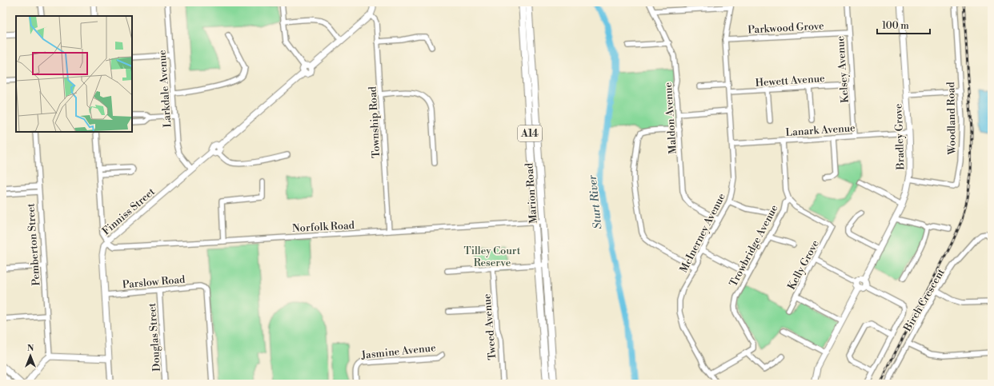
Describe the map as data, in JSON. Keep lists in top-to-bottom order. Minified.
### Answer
{"streets":{"main road":["A14","Marion Road"],"street":["Parkwood Grove","Kelsey Avenue","Hewett Avenue","Larkdale Avenue","Maldon Avenue","Woodland Road","Township Road","Lanark Avenue","Bradley Grove","Finniss Street","Norfolk Road","McInerney Avenue","Pemberton Street","Trowbridge Avenue","Kelly Grove","Parslow Road","Birch Crescent","Tweed Avenue","Douglas Street","Jasmine Avenue"]},"crossings":[["Parkwood Grove","Kelsey Avenue"],["Parkwood Grove","McInerney Avenue"],["Kelsey Avenue","Hewett Avenue"],["Kelsey Avenue","Lanark Avenue"],["Hewett Avenue","McInerney Avenue"],["Larkdale Avenue","Finniss Street"],["Maldon Avenue","McInerney Avenue"],["Woodland Road","Bradley Grove"],["Township Road","Norfolk Road"],["Lanark Avenue","Bradley Grove"],["Lanark Avenue","McInerney Avenue"],["Lanark Avenue","Trowbridge Avenue"],["Marion Road","Norfolk Road"],["Finniss Street","Norfolk Road"],["Finniss Street","Parslow Road"],["Trowbridge Avenue","Kelly Grove"],["Parslow Road","Douglas Street"]],"water":["Sturt River"],"parks":["Tilley Court Reserve"],"scale_bar":"100 m","north":"top"}
